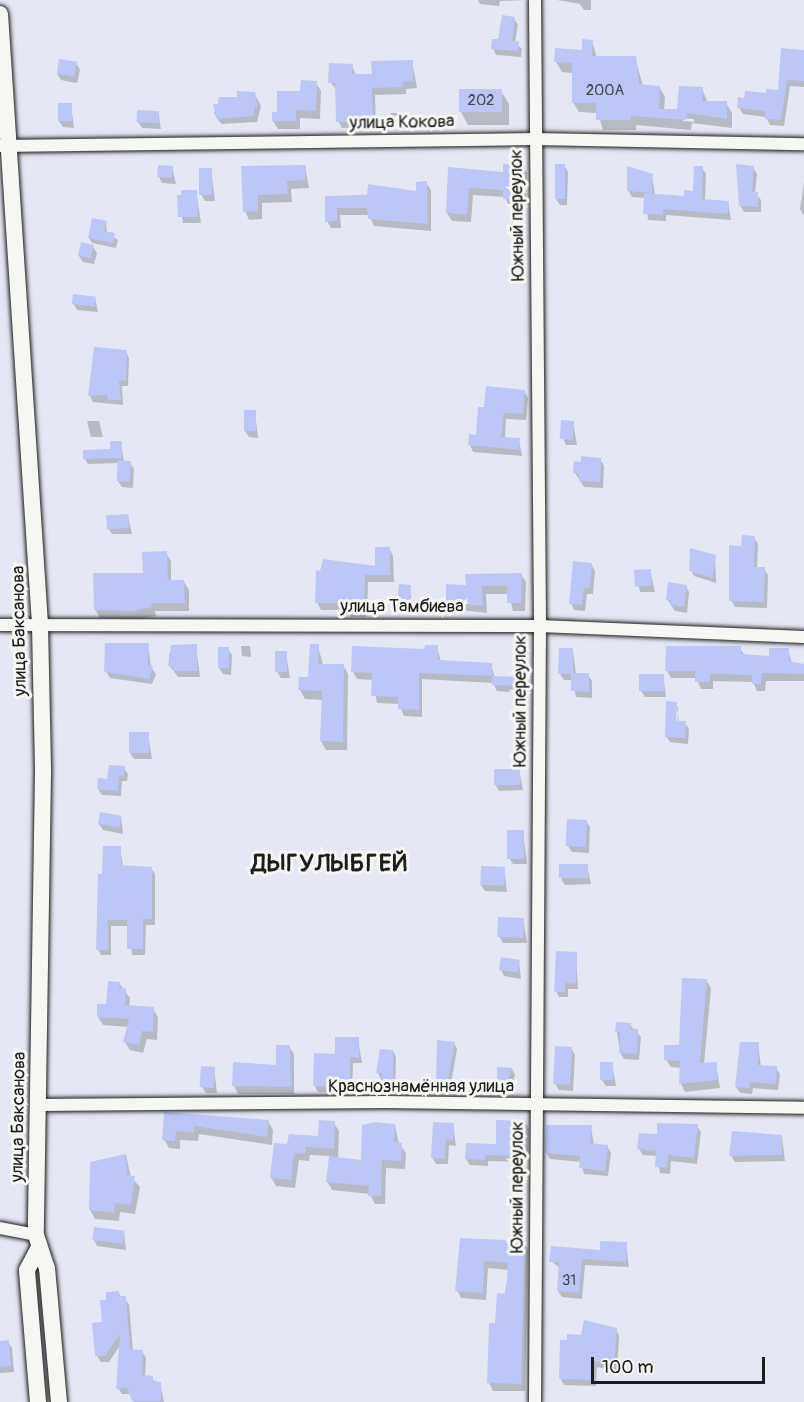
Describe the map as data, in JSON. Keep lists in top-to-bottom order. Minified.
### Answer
{"streets":{"main road":["улица Баксанова"],"street":["улица Кокова","Южный переулок","улица Тамбиева","Краснознамённая улица"]},"crossings":[["улица Кокова","Южный переулок"],["улица Кокова","улица Баксанова"],["Южный переулок","улица Тамбиева"],["Южный переулок","Краснознамённая улица"],["улица Тамбиева","улица Баксанова"],["улица Баксанова","Краснознамённая улица"]],"districts":["ДЫГУЛЫБГЕЙ"],"house_numbers":["200А","202","31"],"scale_bar":"100 m"}
